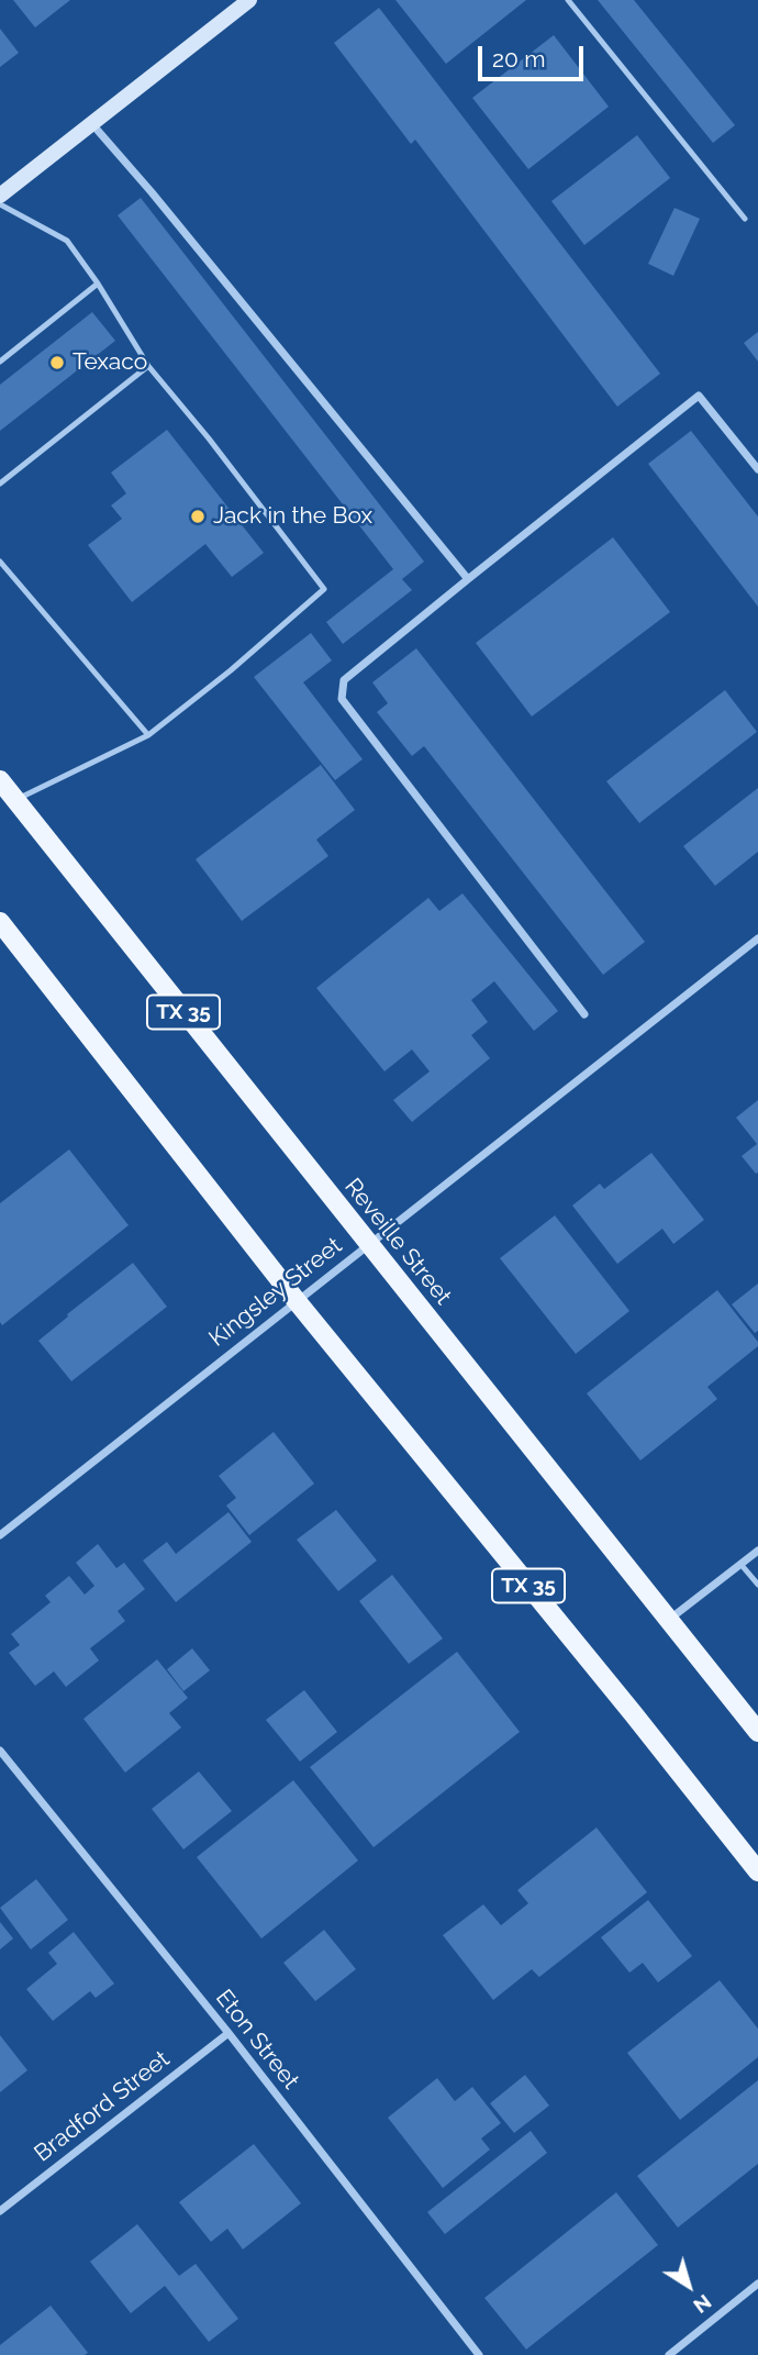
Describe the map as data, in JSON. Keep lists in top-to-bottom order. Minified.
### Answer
{"streets":{"main road":["TX 35","Reveille Street"],"street":["Kingsley Street","Eton Street","Bradford Street"]},"crossings":[["TX 35","Kingsley Street"],["Reveille Street","Kingsley Street"],["Eton Street","Bradford Street"]],"places":["Texaco","Jack in the Box"],"scale_bar":"20 m","north":"bottom right"}
